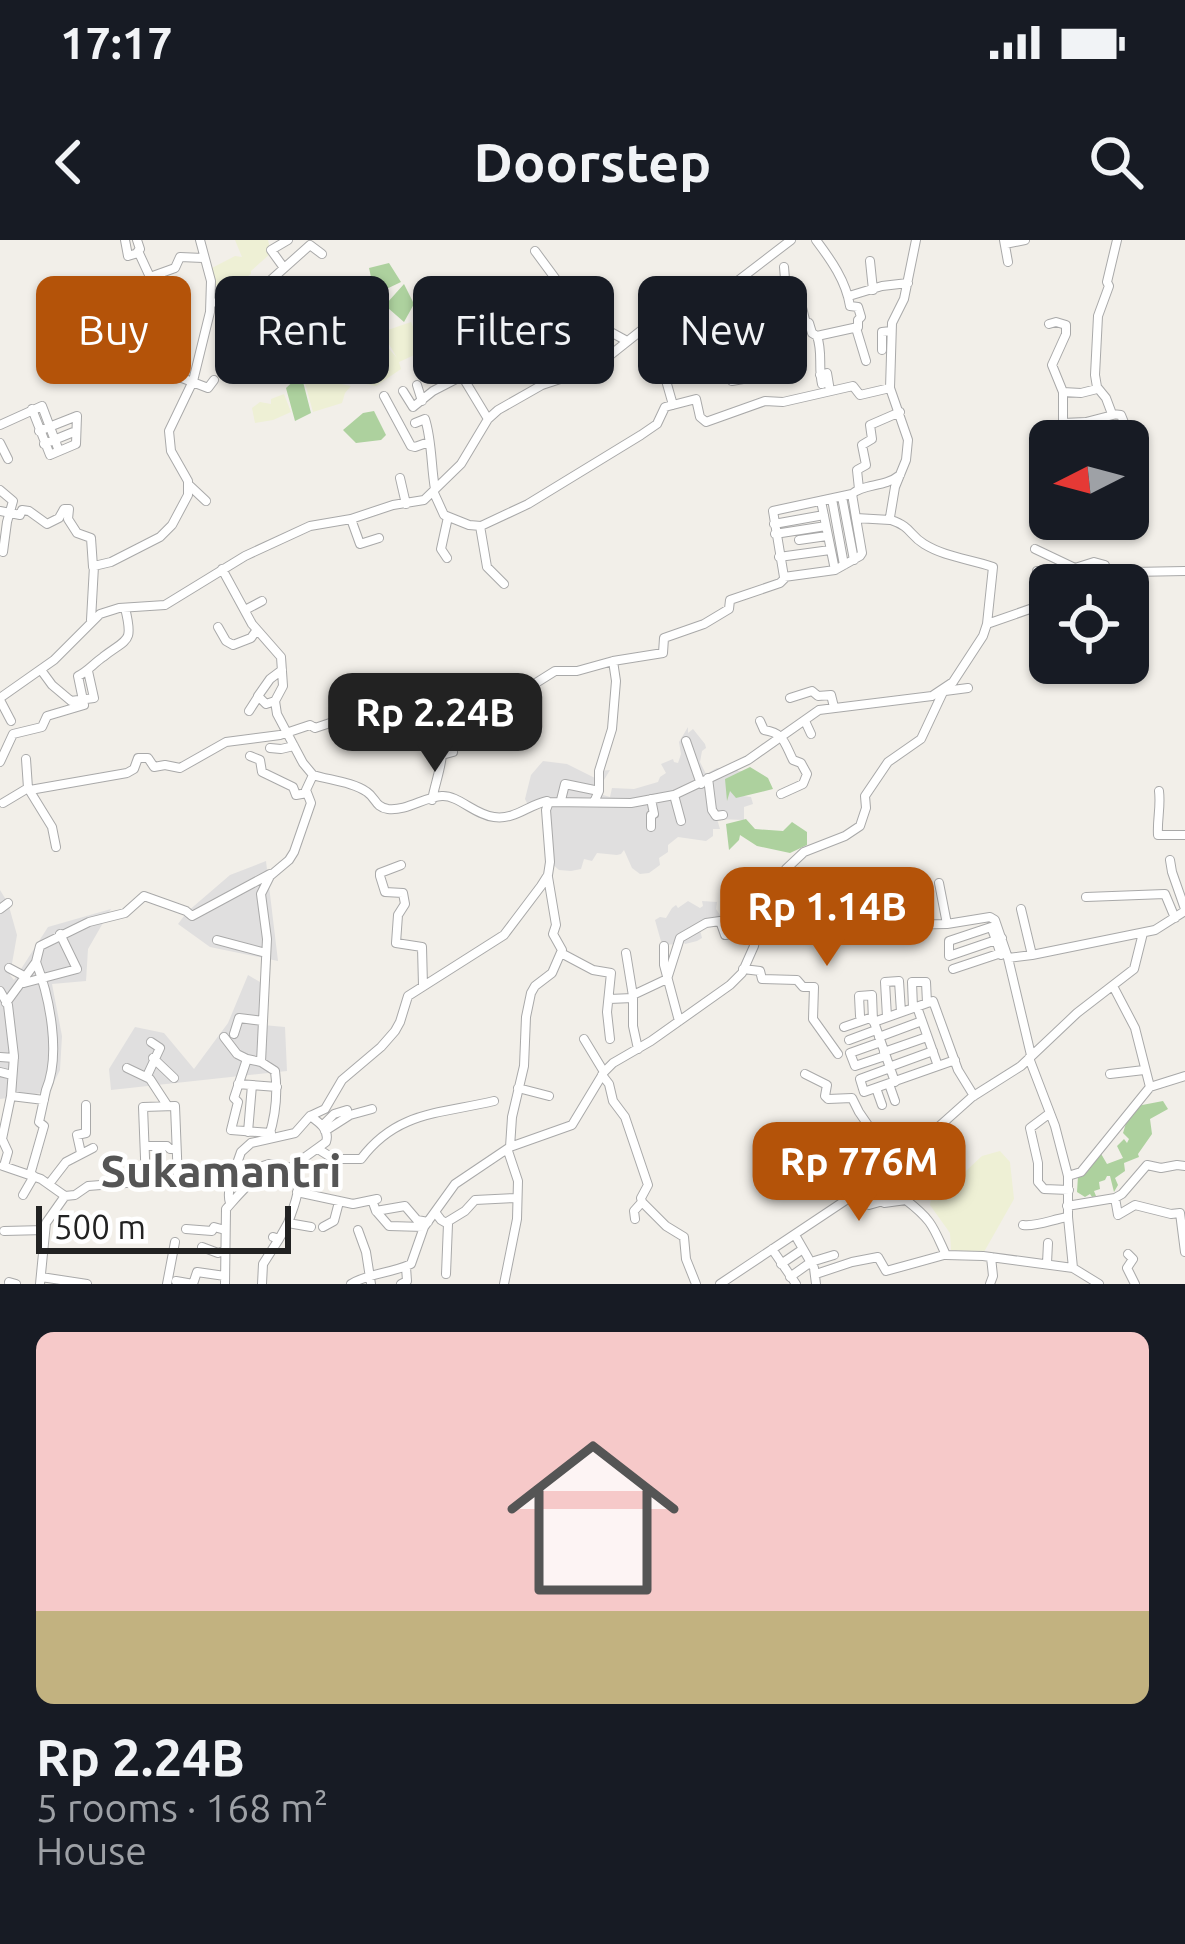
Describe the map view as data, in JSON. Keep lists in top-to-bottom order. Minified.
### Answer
{"districts":["Sukamantri"],"scale_bar":"500 m","north":"left","page":{"status":"17:17","header":"Doorstep","chip":["Buy","Rent","Filters","New"],"price":["Rp 2.24B","Rp 1.14B","Rp 776M"],"scale":"500 m","list":[{"name":"Rp 2.24B","note":"5 rooms · 168 m² · House"}]}}
